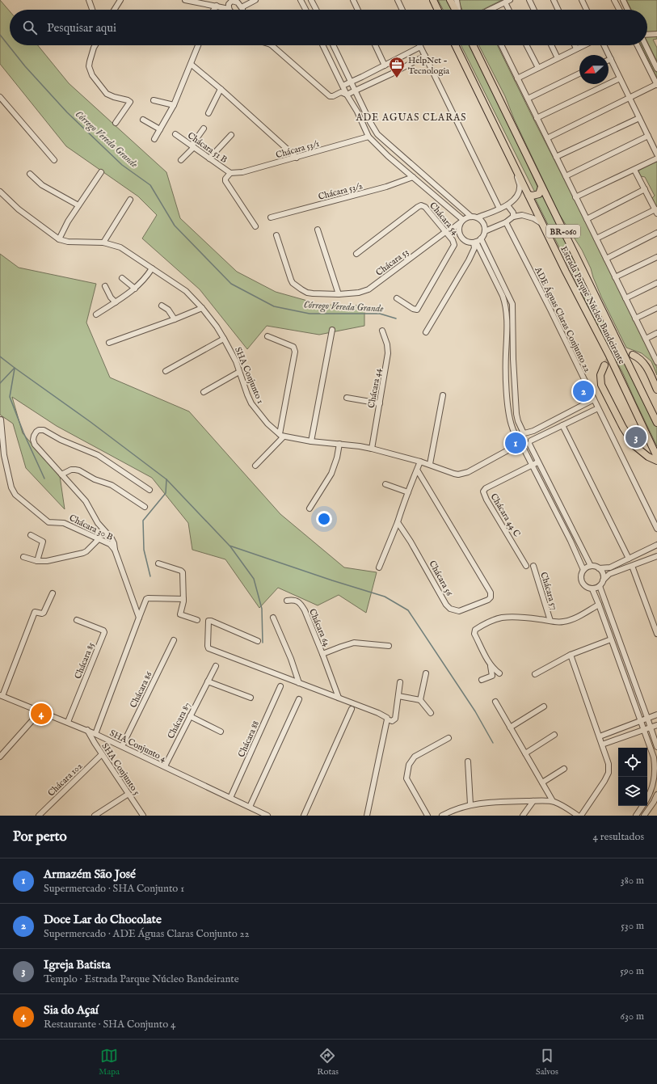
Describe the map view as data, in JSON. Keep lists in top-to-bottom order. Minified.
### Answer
{"streets":{"highway":["BR-060","Estrada Parque Núcleo Bandeirante"],"street":["Chácara 51 B","Chácara 53/1","Chácara 53/2","Chácara 54","Chácara 53","ADE Águas Claras Conjunto 22","SHA Conjunto 1","Chácara 44","Chácara 44 C","Chácara 30 B","Chácara 56","Chácara 57","Chácara 64","Chácara 85","Chácara 86","Chácara 87","Chácara 88","SHA Conjunto 4","SHA Conjunto 5","Chácara 102"]},"crossings":[["Chácara 51 B","Chácara 53/1"],["Chácara 54","Chácara 53"],["Chácara 85","SHA Conjunto 4"],["Chácara 86","SHA Conjunto 4"],["Chácara 87","SHA Conjunto 4"],["Chácara 88","SHA Conjunto 4"],["SHA Conjunto 4","SHA Conjunto 5"],["SHA Conjunto 5","Chácara 102"]],"districts":["ADE AGUAS CLARAS"],"water":["Córrego Vereda Grande"],"places":{"office":["HelpNet - Tecnologia"]},"north":"left","page":{"search":"Pesquisar aqui","pins":["2","3","1","4"],"heading":["Por perto","4 resultados"],"list":[{"mark":"1","name":"Armazém São José","note":"Supermercado · SHA Conjunto 1","value":"380 m"},{"mark":"2","name":"Doce Lar do Chocolate","note":"Supermercado · ADE Águas Claras Conjunto 22","value":"530 m"},{"mark":"3","name":"Igreja Batista","note":"Templo · Estrada Parque Núcleo Bandeirante","value":"590 m"},{"mark":"4","name":"Sia do Açaí","note":"Restaurante · SHA Conjunto 4","value":"630 m"}],"nav":["Mapa","Rotas","Salvos"]}}
